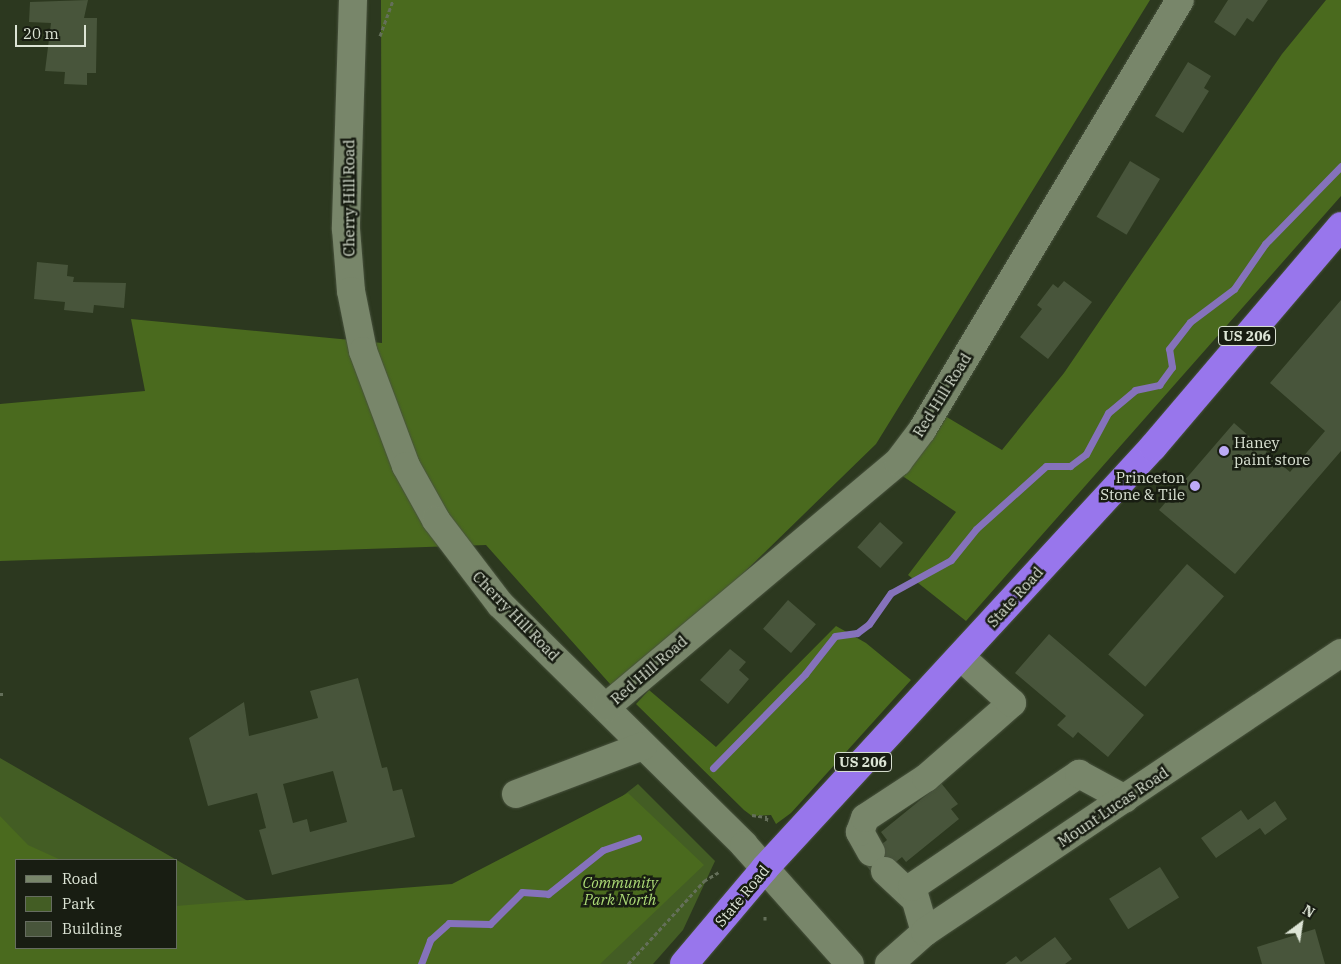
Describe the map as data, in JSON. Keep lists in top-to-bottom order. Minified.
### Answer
{"streets":{"highway":["US 206","State Road"],"street":["Cherry Hill Road","Red Hill Road","Mount Lucas Road"]},"crossings":[["Cherry Hill Road","Red Hill Road"],["Cherry Hill Road","State Road"]],"parks":["Community Park North"],"places":["Haney paint store","Princeton Stone & Tile"],"legend":["Road","Park","Building"],"scale_bar":"20 m","north":"top right"}
